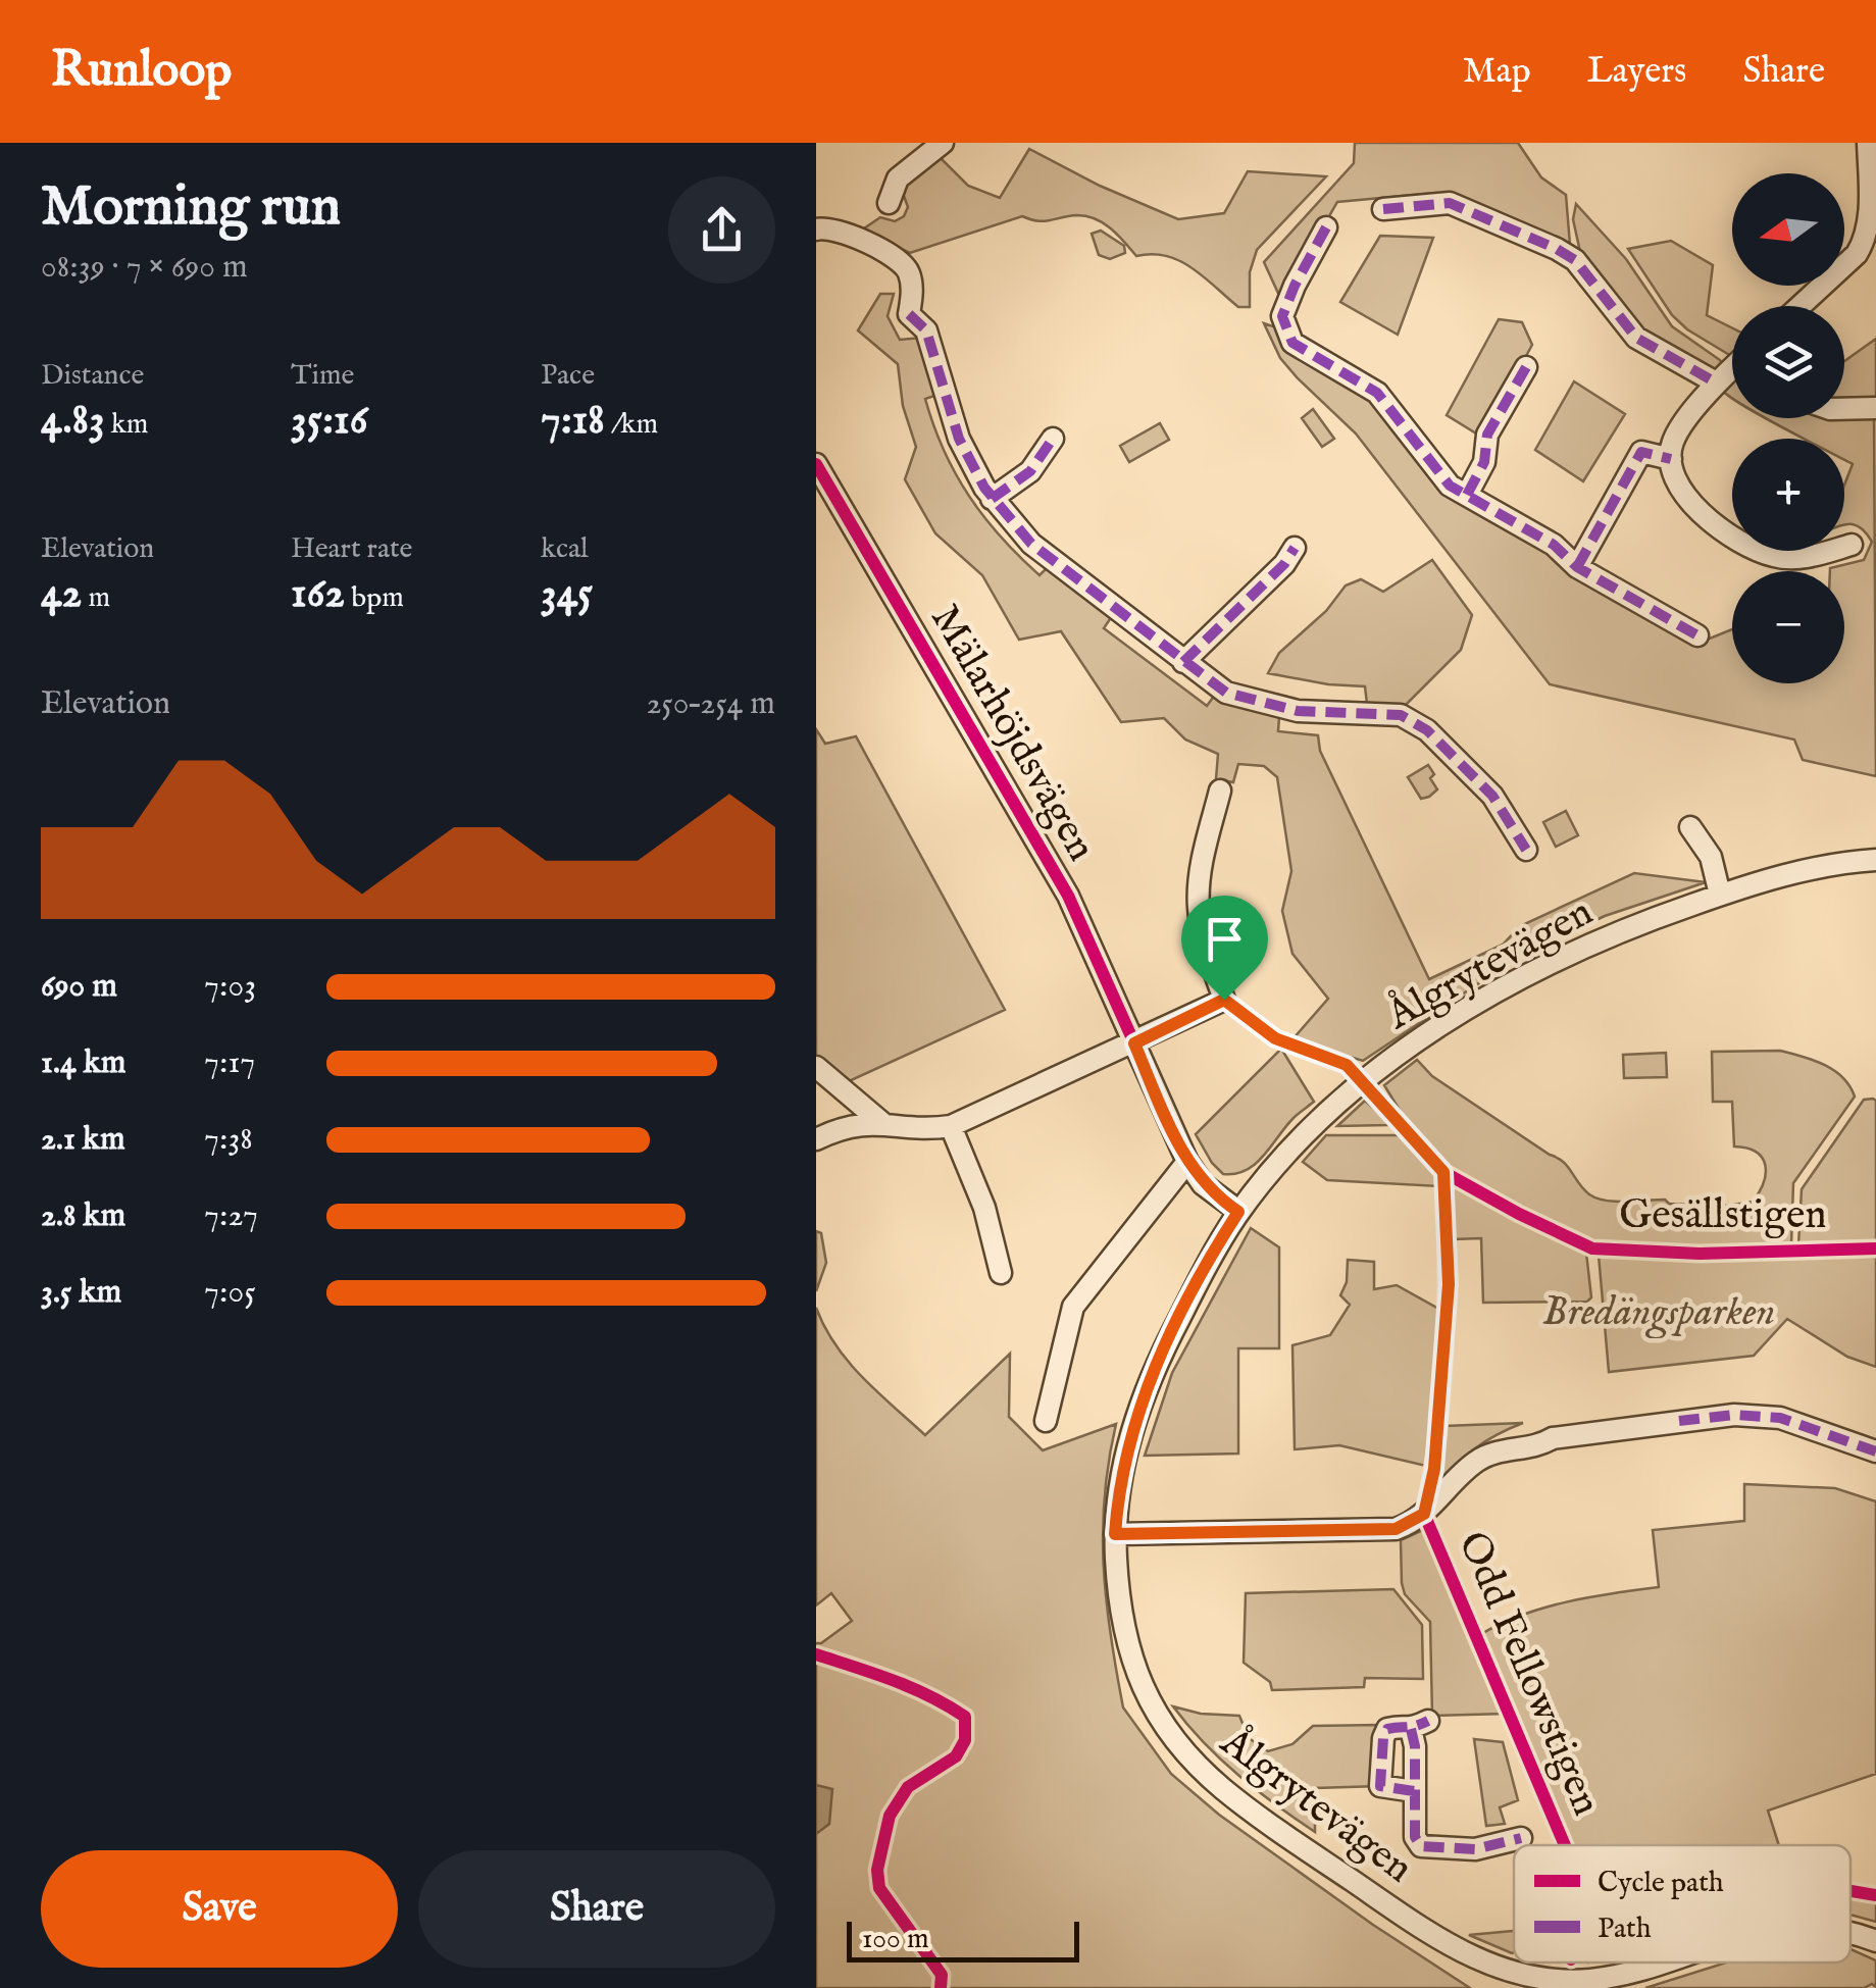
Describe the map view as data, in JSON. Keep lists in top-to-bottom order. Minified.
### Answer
{"streets":{"street":["Mälarhöjdsvägen","Ålgrytevägen"],"cycle path":["Gesällstigen","Odd Fellowstigen"]},"crossings":[["Mälarhöjdsvägen","Ålgrytevägen"]],"parks":["Bredängsparken"],"legend":["Cycle path","Path"],"scale_bar":"100 m","north":"left","page":{"header":"Runloop","nav":["Map","Layers","Share"],"heading":["Morning run","08:39 · 7 × 690 m"],"map_buttons":["+","−"],"stats":[["Distance","4.83 km"],["Time","35:16"],["Pace","7:18 /km"],["Elevation","42 m"],["Heart rate","162 bpm"],["kcal","345"]],"chart":["Elevation","250–254 m"],"list":[{"name":"690 m","note":"7:03"},{"name":"1.4 km","note":"7:17"},{"name":"2.1 km","note":"7:38"},{"name":"2.8 km","note":"7:27"},{"name":"3.5 km","note":"7:05"}],"buttons":["Save","Share"],"scale":"100 m"}}
